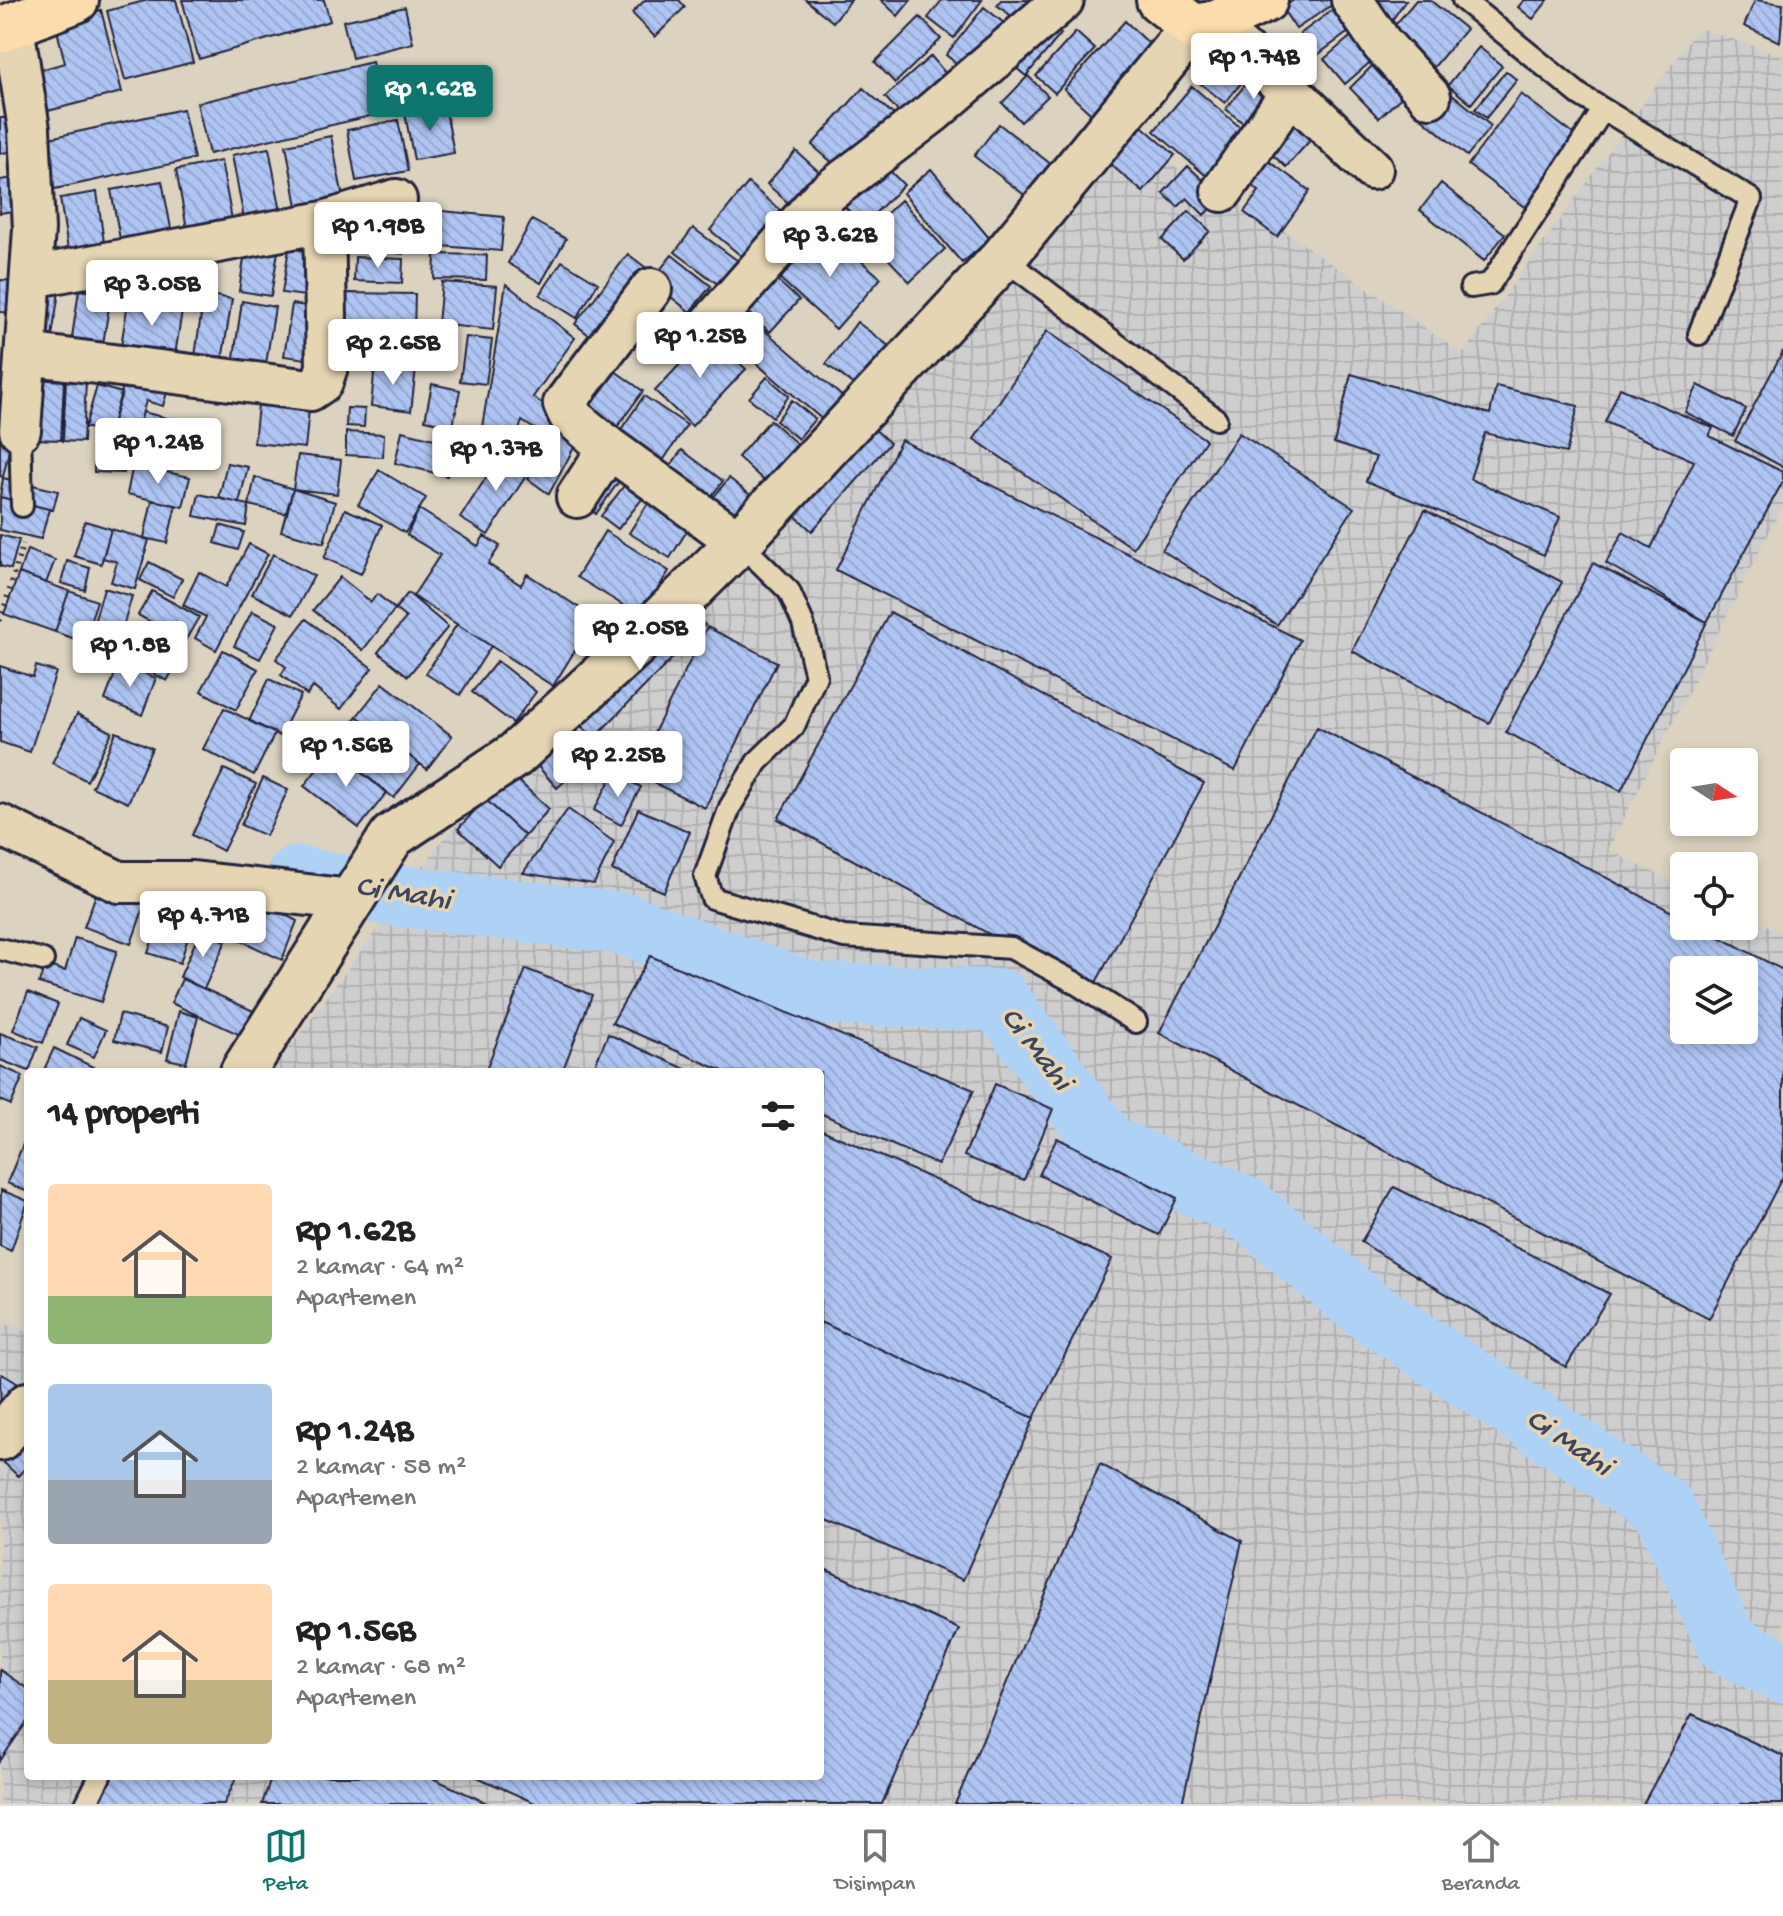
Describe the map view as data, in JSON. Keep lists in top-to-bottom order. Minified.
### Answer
{"water":["Ci Mahi"],"north":"right","page":{"price":["Rp 1.74B","Rp 1.62B","Rp 1.98B","Rp 3.62B","Rp 3.05B","Rp 1.25B","Rp 2.65B","Rp 1.24B","Rp 1.37B","Rp 2.05B","Rp 1.8B","Rp 1.56B","Rp 2.25B","Rp 4.71B"],"heading":"14 properti","list":[{"name":"Rp 1.62B","note":"2 kamar · 64 m² · Apartemen"},{"name":"Rp 1.24B","note":"2 kamar · 58 m² · Apartemen"},{"name":"Rp 1.56B","note":"2 kamar · 68 m² · Apartemen"}],"tabs":["Peta","Disimpan","Beranda"]}}
